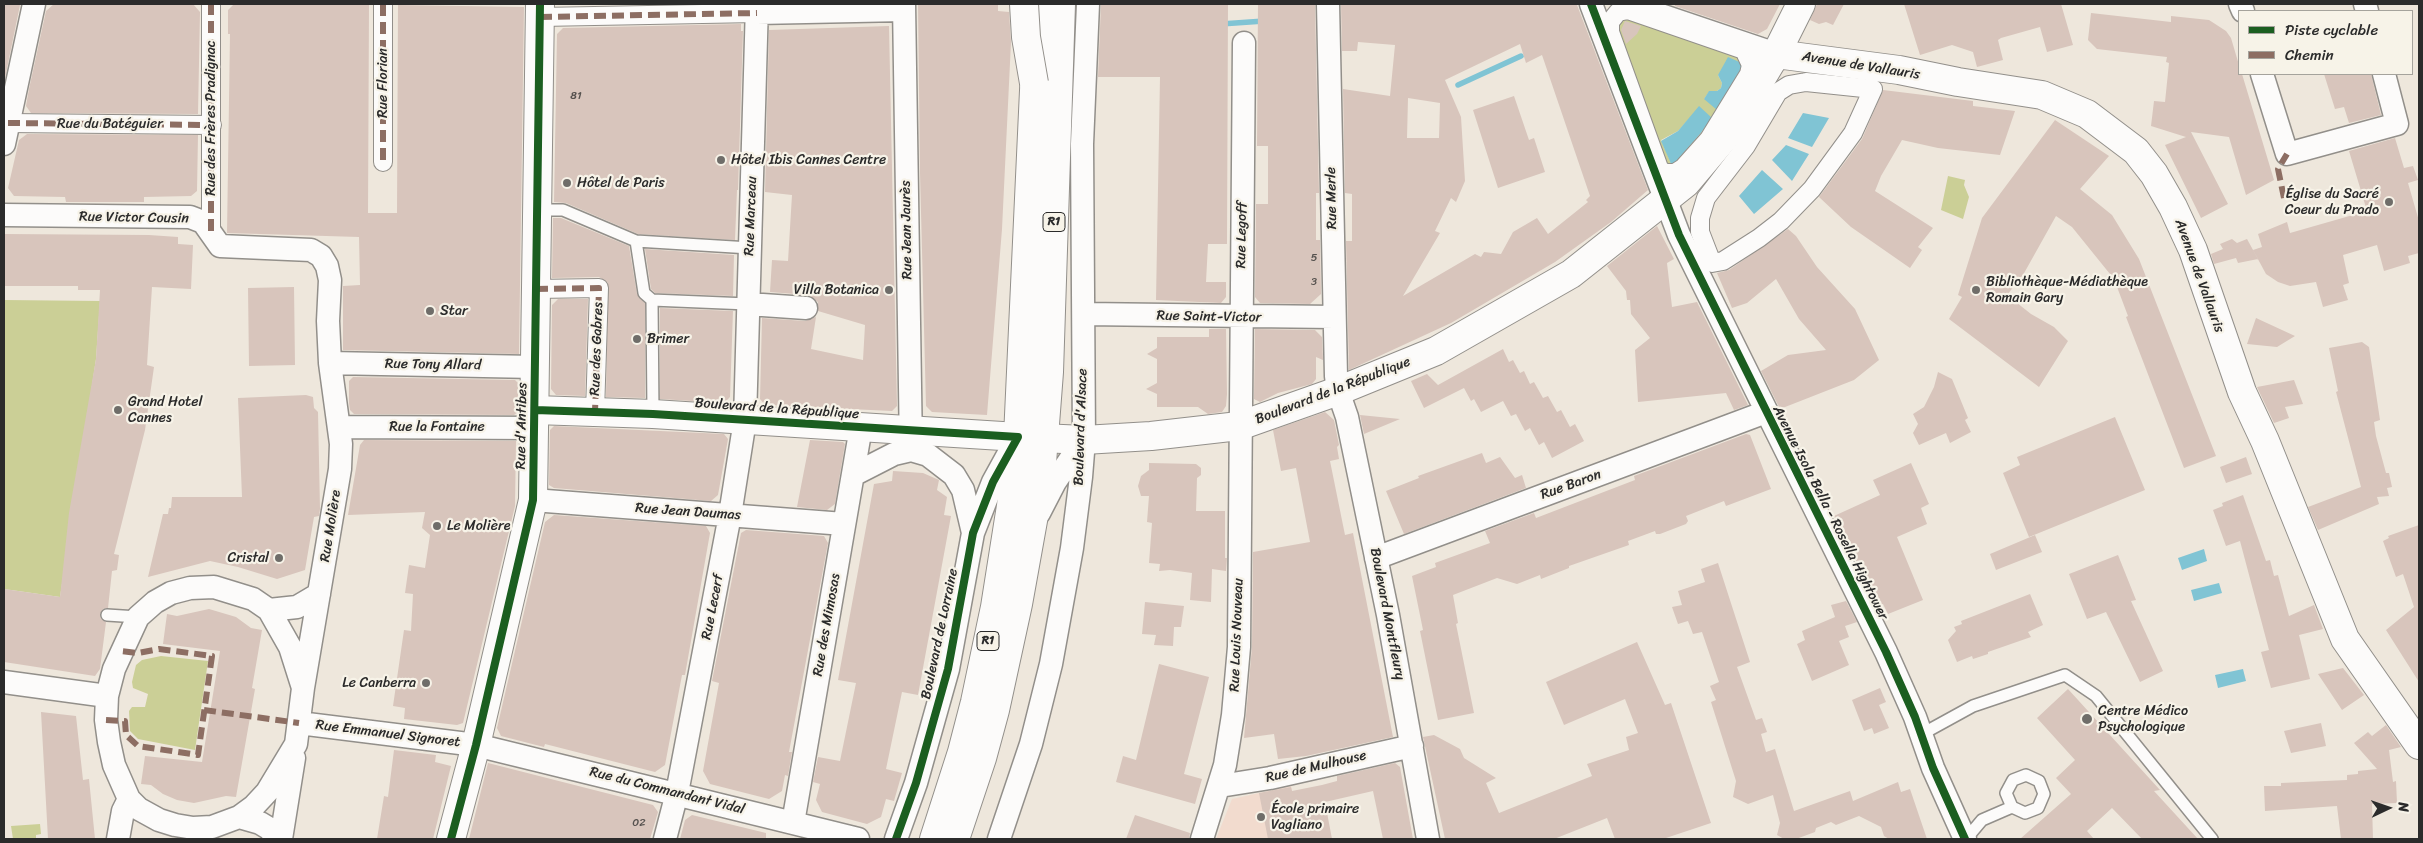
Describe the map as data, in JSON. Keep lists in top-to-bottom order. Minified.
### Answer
{"streets":{"main road":["Avenue de Vallauris","R1","Boulevard de la République","Rue d'Antibes"],"street":["Rue Florian","Rue des Frères Pradignac","Rue du Batéguier","Rue Merle","Rue Marceau","Rue Victor Cousin","Rue Jean Jaurès","Rue Legoff","Rue Saint-Victor","Rue des Gabres","Rue Tony Allard","Rue la Fontaine","Boulevard d'Alsace","Rue Baron","Rue Jean Daumas","Avenue Isola Bella - Rosella Hightower","Rue Molière","Rue Lecerf","Boulevard Montfleury","Rue des Mimosas","Boulevard de Lorraine","Rue Louis Nouveau","Rue Emmanuel Signoret","Rue de Mulhouse","Rue du Commandant Vidal"]},"crossings":[["Avenue de Vallauris","Boulevard de la République"],["Rue des Frères Pradignac","Rue du Batéguier"],["Rue des Frères Pradignac","Rue Victor Cousin"],["Rue Merle","Rue Saint-Victor"],["Rue Merle","Boulevard de la République"],["Rue Merle","Boulevard Montfleury"],["Rue Marceau","Boulevard de la République"],["Rue Marceau","Rue Lecerf"],["Rue Victor Cousin","Rue Tony Allard"],["Rue Victor Cousin","Rue Molière"],["R1","Boulevard de la République"],["R1","Boulevard de Lorraine"],["Rue Jean Jaurès","Boulevard de la République"],["Rue Legoff","Rue Saint-Victor"],["Rue Legoff","Boulevard de la République"],["Rue Legoff","Rue Louis Nouveau"],["Rue Saint-Victor","Boulevard d'Alsace"],["Rue des Gabres","Boulevard de la République"],["Rue des Gabres","Rue d'Antibes"],["Rue Tony Allard","Rue d'Antibes"],["Rue Tony Allard","Rue Molière"],["Boulevard de la République","Rue d'Antibes"],["Boulevard de la République","Rue la Fontaine"],["Boulevard de la République","Boulevard d'Alsace"],["Boulevard de la République","Avenue Isola Bella - Rosella Hightower"],["Boulevard de la République","Rue Lecerf"],["Boulevard de la République","Boulevard Montfleury"],["Boulevard de la République","Rue des Mimosas"],["Boulevard de la République","Boulevard de Lorraine"],["Boulevard de la République","Rue Louis Nouveau"],["Rue d'Antibes","Rue la Fontaine"],["Rue d'Antibes","Rue Jean Daumas"],["Rue d'Antibes","Rue Emmanuel Signoret"],["Rue d'Antibes","Rue du Commandant Vidal"],["Rue la Fontaine","Rue Molière"],["Rue Baron","Avenue Isola Bella - Rosella Hightower"],["Rue Baron","Boulevard Montfleury"],["Rue Jean Daumas","Rue Lecerf"],["Rue Jean Daumas","Rue des Mimosas"],["Rue Molière","Rue Emmanuel Signoret"],["Rue Lecerf","Rue du Commandant Vidal"],["Boulevard Montfleury","Rue de Mulhouse"],["Rue des Mimosas","Rue du Commandant Vidal"],["Rue Louis Nouveau","Rue de Mulhouse"],["Rue Emmanuel Signoret","Rue du Commandant Vidal"]],"places":["Hôtel Ibis Cannes Centre","Hôtel de Paris","Église du Sacré Coeur du Prado","Villa Botanica","Bibliothèque-Médiathèque Romain Gary","Star","Brimer","Grand Hotel Cannes","Le Molière","Cristal","Le Canberra","Centre Médico Psychologique","École primaire Vagliano"],"house_numbers":["81","5","3","02"],"legend":["Piste cyclable","Chemin"],"north":"right"}
